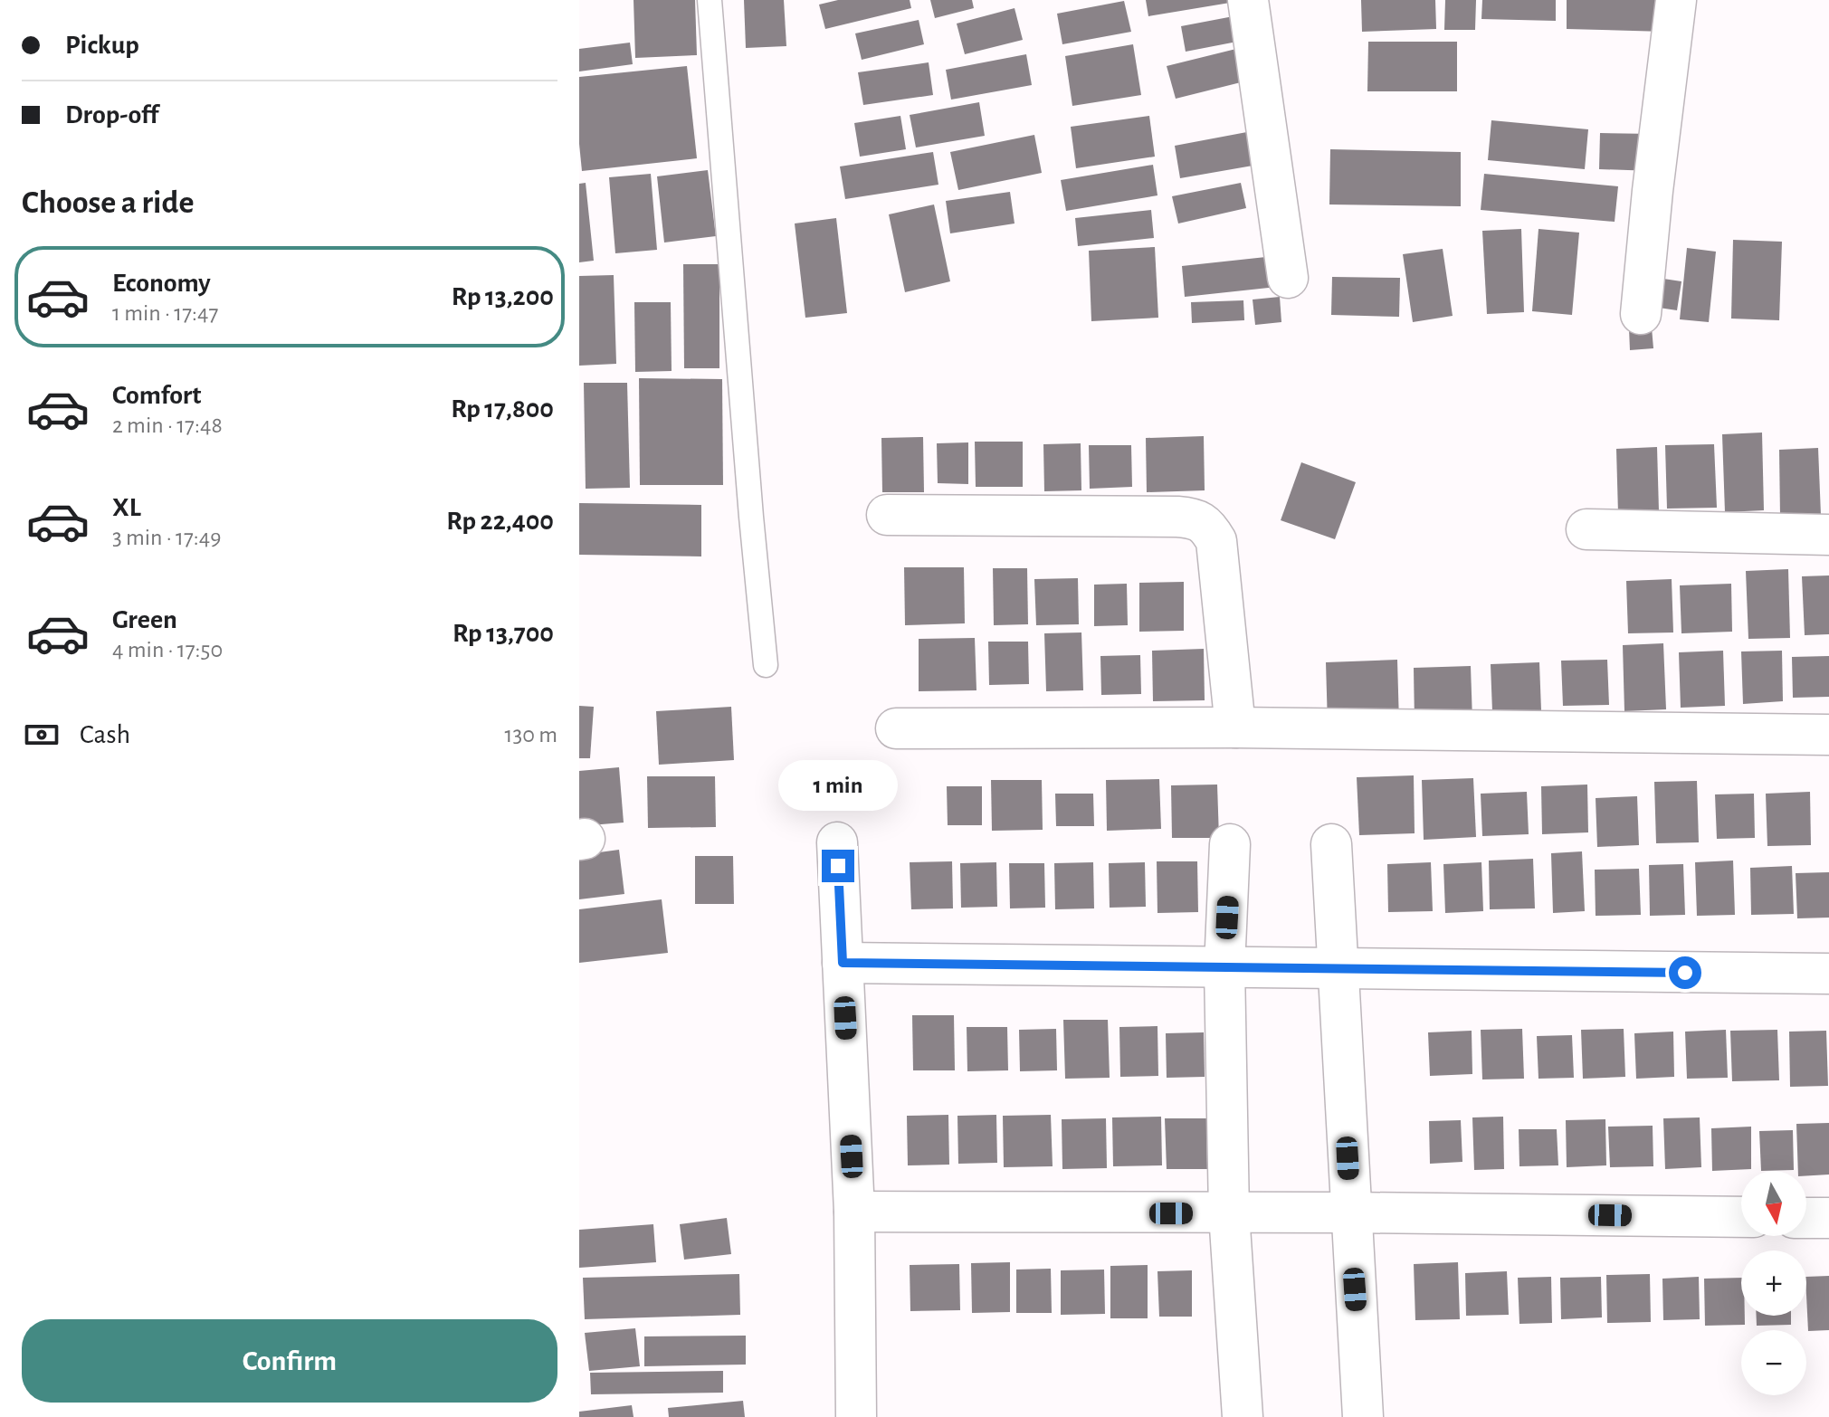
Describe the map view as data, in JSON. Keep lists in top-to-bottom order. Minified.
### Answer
{"north":"bottom","page":{"banner":["Pickup","Drop-off"],"heading":"Choose a ride","list":[{"name":"Economy","note":"1 min · 17:47","value":"Rp 13,200"},{"name":"Comfort","note":"2 min · 17:48","value":"Rp 17,800"},{"name":"XL","note":"3 min · 17:49","value":"Rp 22,400"},{"name":"Green","note":"4 min · 17:50","value":"Rp 13,700"}],"pay":["Cash","130 m"],"bubble":"1 min","map_buttons":["+","−"],"buttons":"Confirm"}}
